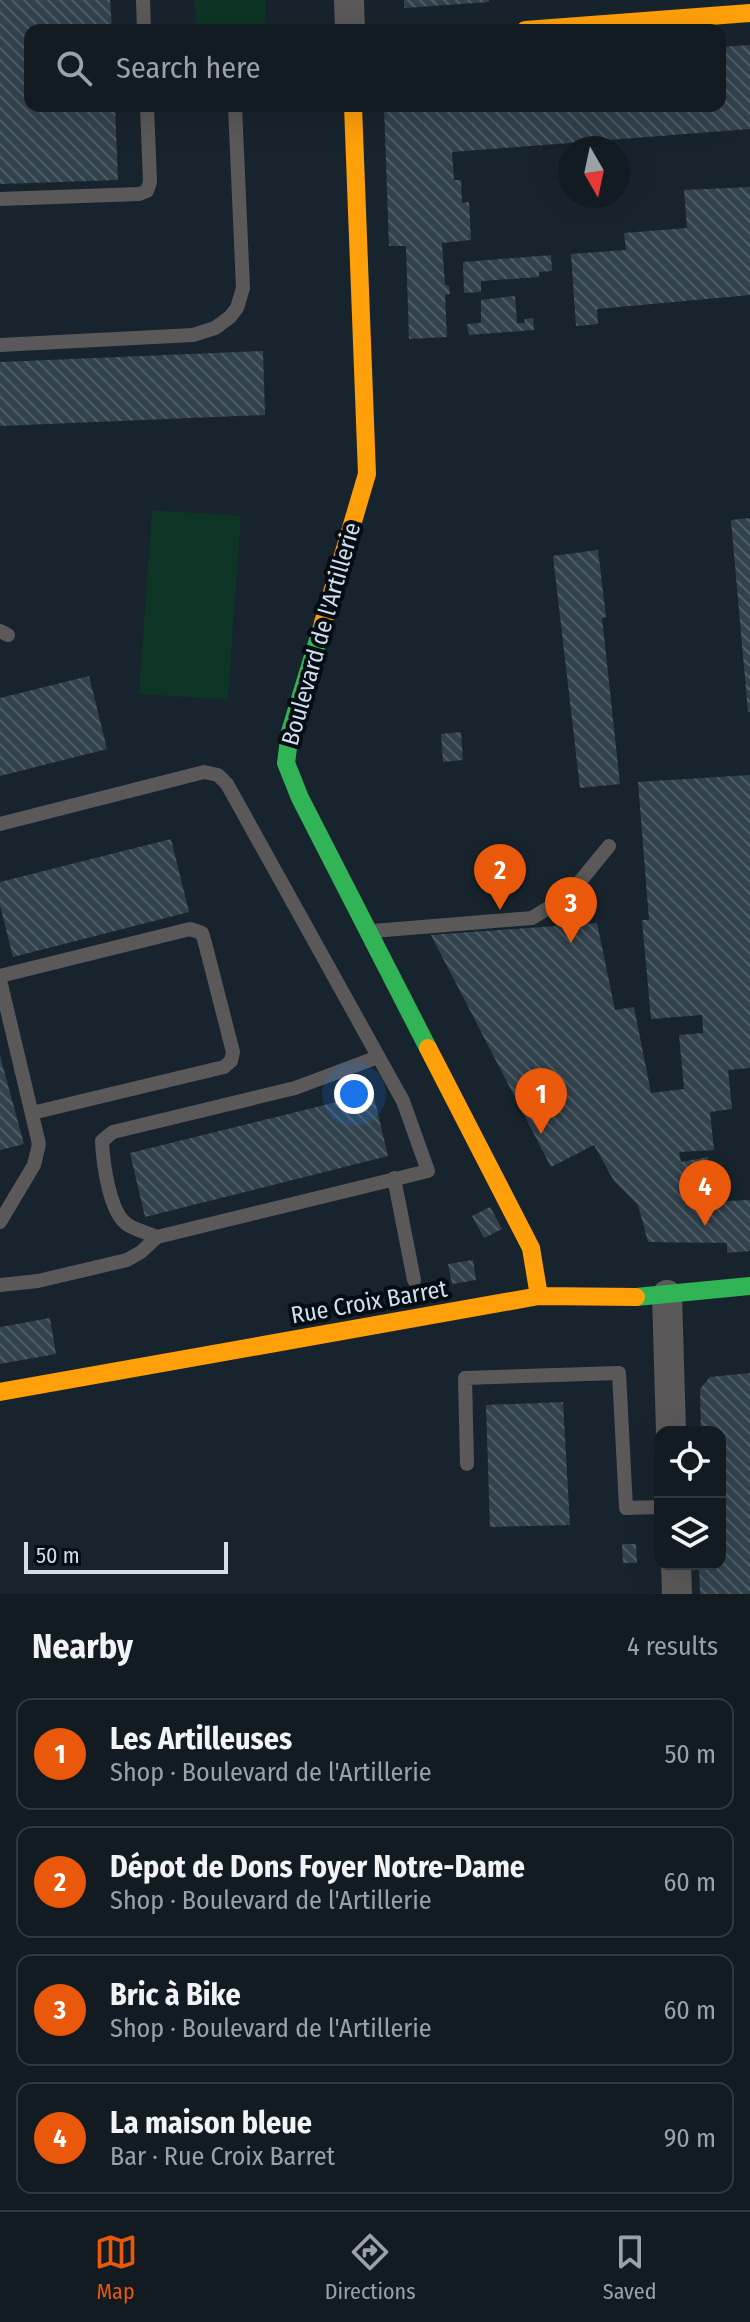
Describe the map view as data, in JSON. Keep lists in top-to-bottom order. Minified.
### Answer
{"streets":{"street":["Boulevard de l'Artillerie","Rue Croix Barret"]},"crossings":[["Boulevard de l'Artillerie","Rue Croix Barret"]],"scale_bar":"50 m","north":"bottom","page":{"search":"Search here","pins":["2","3","1","4"],"scale":"50 m","heading":["Nearby","4 results"],"list":[{"mark":"1","name":"Les Artilleuses","note":"Shop · Boulevard de l'Artillerie","value":"50 m"},{"mark":"2","name":"Dépot de Dons Foyer Notre-Dame","note":"Shop · Boulevard de l'Artillerie","value":"60 m"},{"mark":"3","name":"Bric à Bike","note":"Shop · Boulevard de l'Artillerie","value":"60 m"},{"mark":"4","name":"La maison bleue","note":"Bar · Rue Croix Barret","value":"90 m"}],"nav":["Map","Directions","Saved"]}}
